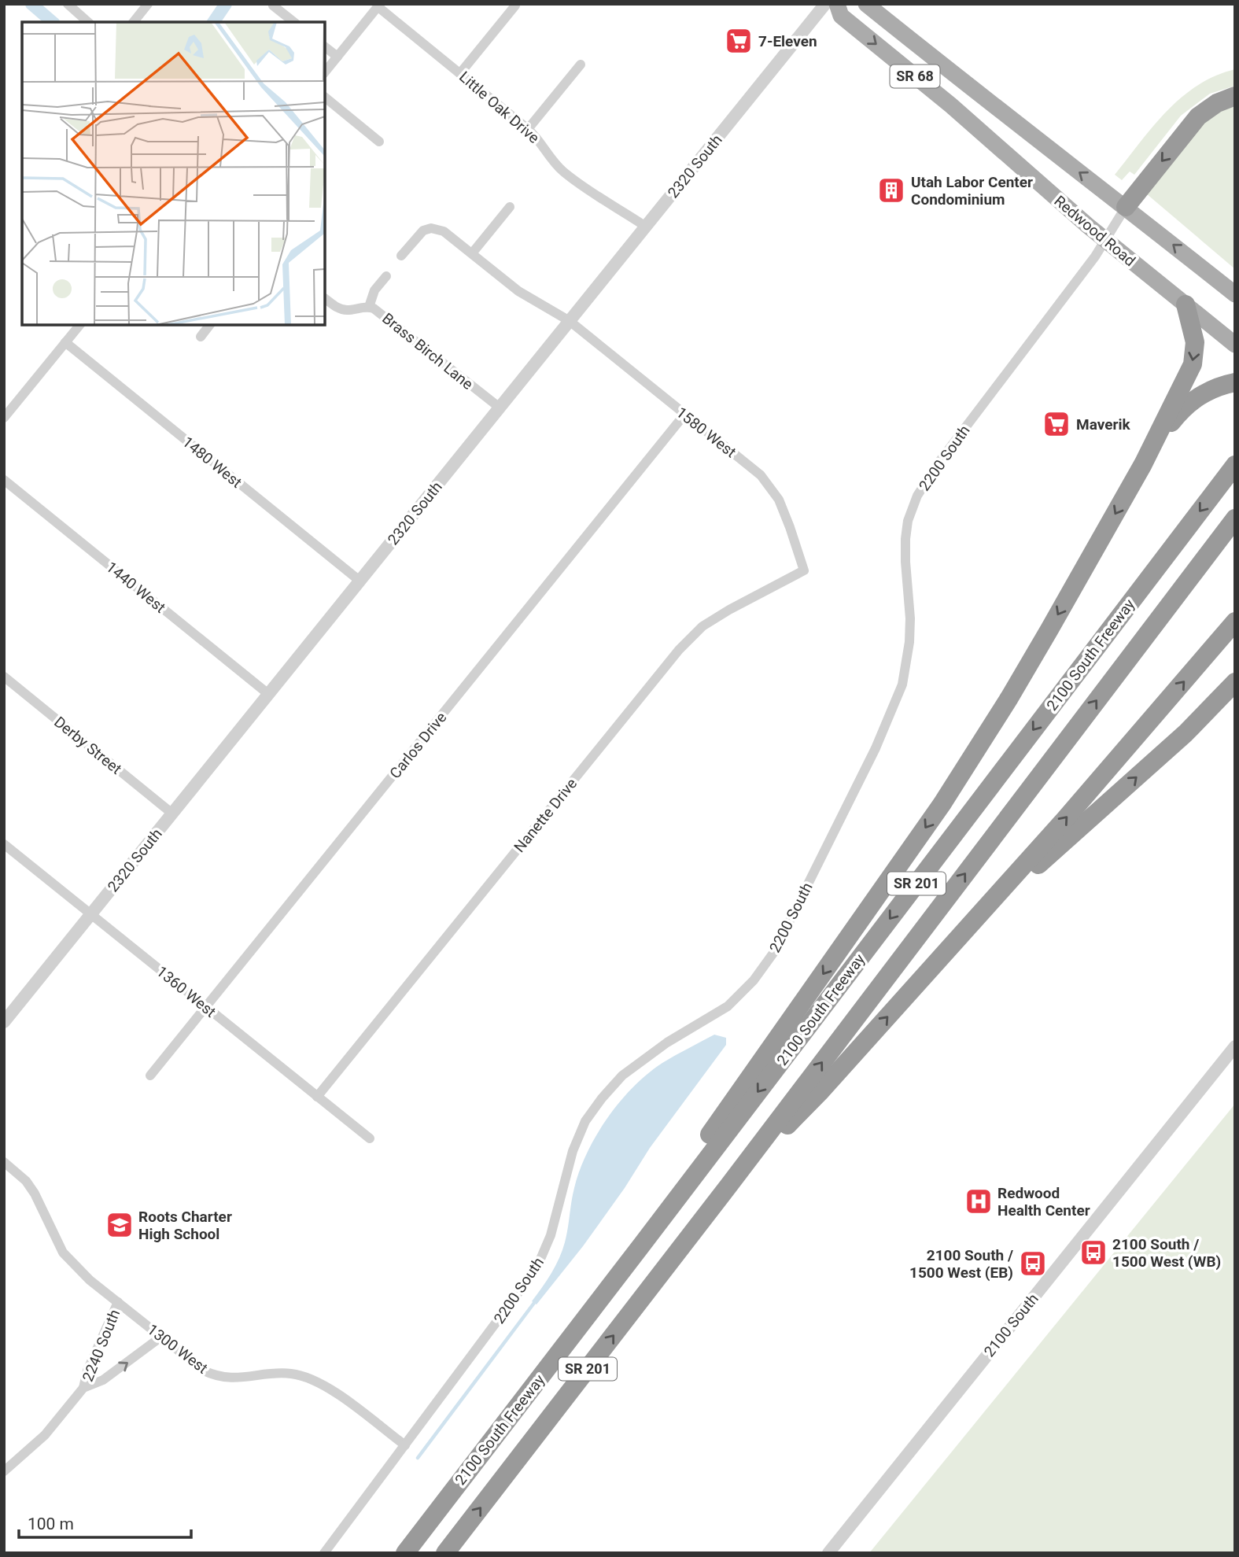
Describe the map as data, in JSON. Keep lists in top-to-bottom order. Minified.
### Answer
{"streets":{"highway":["2100 South Freeway","SR 201"],"main road":["SR 68","Redwood Road"],"street":["Little Oak Drive","2320 South","Brass Birch Lane","1580 West","2200 South","1480 West","1440 West","Derby Street","Carlos Drive","Nanette Drive","1360 West","2100 South","2240 South","1300 West"]},"crossings":[["SR 68","2200 South"],["Little Oak Drive","2320 South"],["2320 South","Brass Birch Lane"],["2320 South","1580 West"],["2320 South","1480 West"],["2320 South","1440 West"],["2320 South","Derby Street"],["2320 South","1360 West"],["Redwood Road","2200 South"],["1580 West","Carlos Drive"],["1580 West","Nanette Drive"],["2200 South","1300 West"],["Carlos Drive","1360 West"],["Nanette Drive","1360 West"],["2240 South","1300 West"]],"places":{"supermarket":["7-Eleven","Maverik"],"building":["Utah Labor Center Condominium"],"hospital":["Redwood Health Center"],"school or university":["Roots Charter High School"],"bus stop":["2100 South / 1500 West (WB)","2100 South / 1500 West (EB)"]},"scale_bar":"100 m"}
